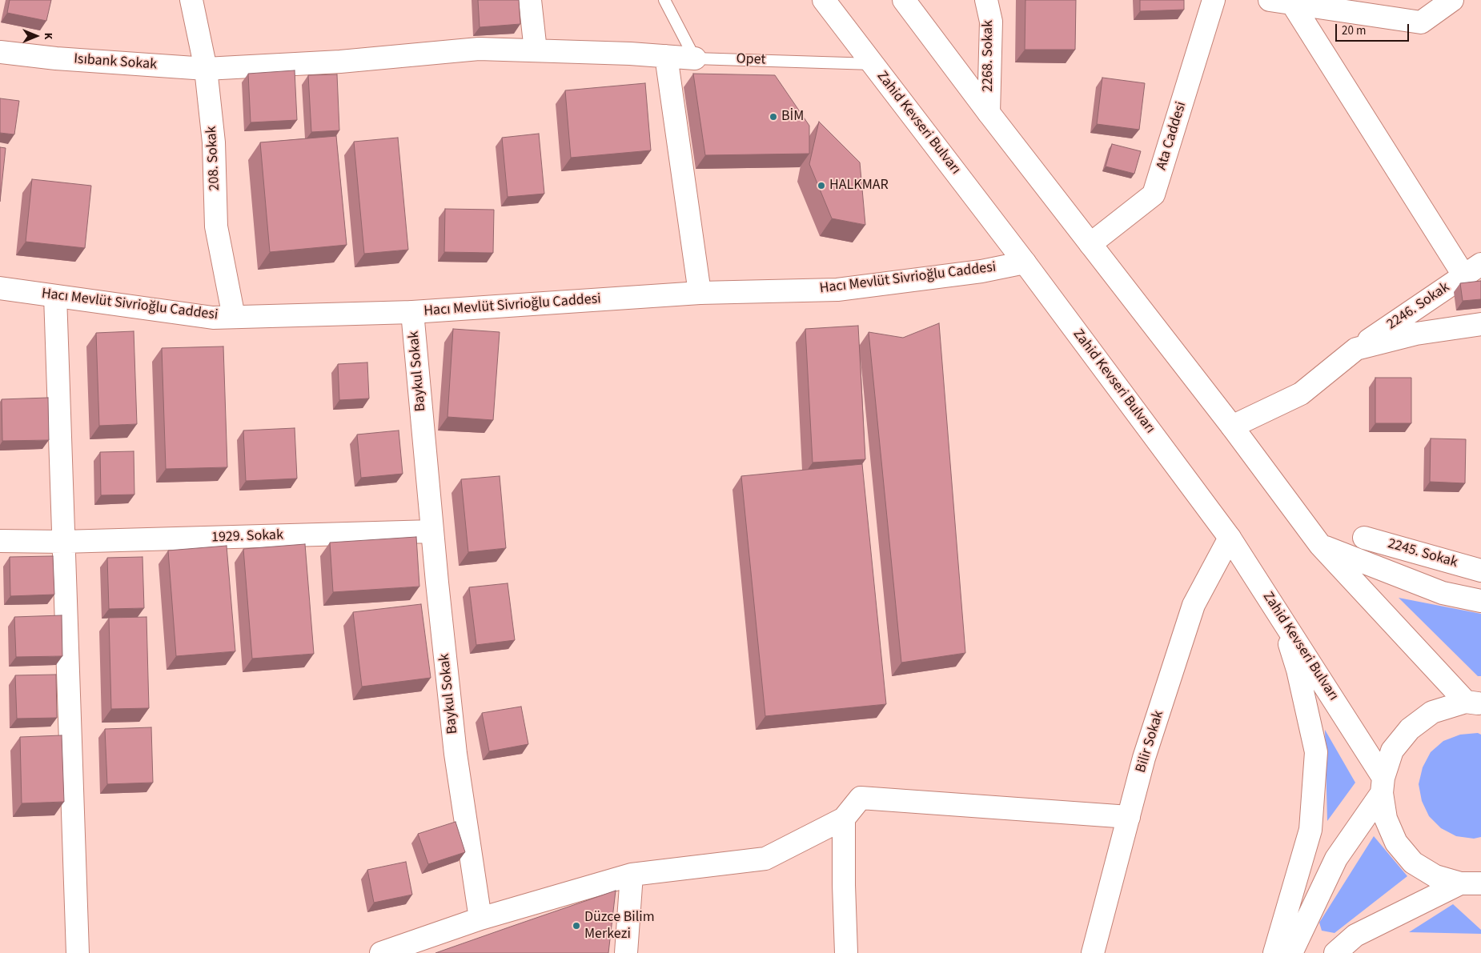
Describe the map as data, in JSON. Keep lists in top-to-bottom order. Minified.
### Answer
{"streets":{"street":["2268. Sokak","Isıbank Sokak","Zahid Kevseri Bulvarı","Ata Caddesi","208. Sokak","Hacı Mevlüt Sivrioğlu Caddesi","2246. Sokak","Baykul Sokak","1929. Sokak","2245. Sokak","Bilir Sokak"],"lane":["Opet"]},"crossings":[["Opet","Isıbank Sokak"],["Opet","Zahid Kevseri Bulvarı"],["Isıbank Sokak","208. Sokak"],["Zahid Kevseri Bulvarı","Hacı Mevlüt Sivrioğlu Caddesi"],["Zahid Kevseri Bulvarı","Bilir Sokak"],["208. Sokak","Hacı Mevlüt Sivrioğlu Caddesi"],["Hacı Mevlüt Sivrioğlu Caddesi","Baykul Sokak"],["Baykul Sokak","1929. Sokak"]],"places":["BİM","HALKMAR","Düzce Bilim Merkezi"],"scale_bar":"20 m","north":"right"}
